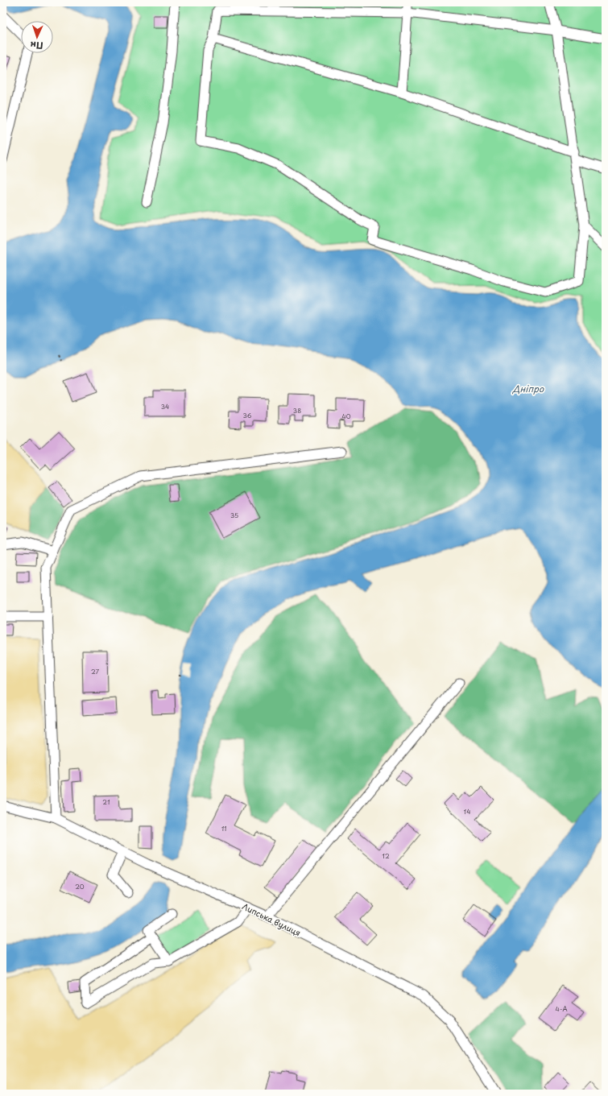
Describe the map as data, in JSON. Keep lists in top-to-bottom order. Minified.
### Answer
{"streets":{"street":["Липська вулиця"]},"water":["Дніпро"],"house_numbers":["34","38","36","40","35","27","21","14","11","12","20","4-А"],"north":"bottom"}
